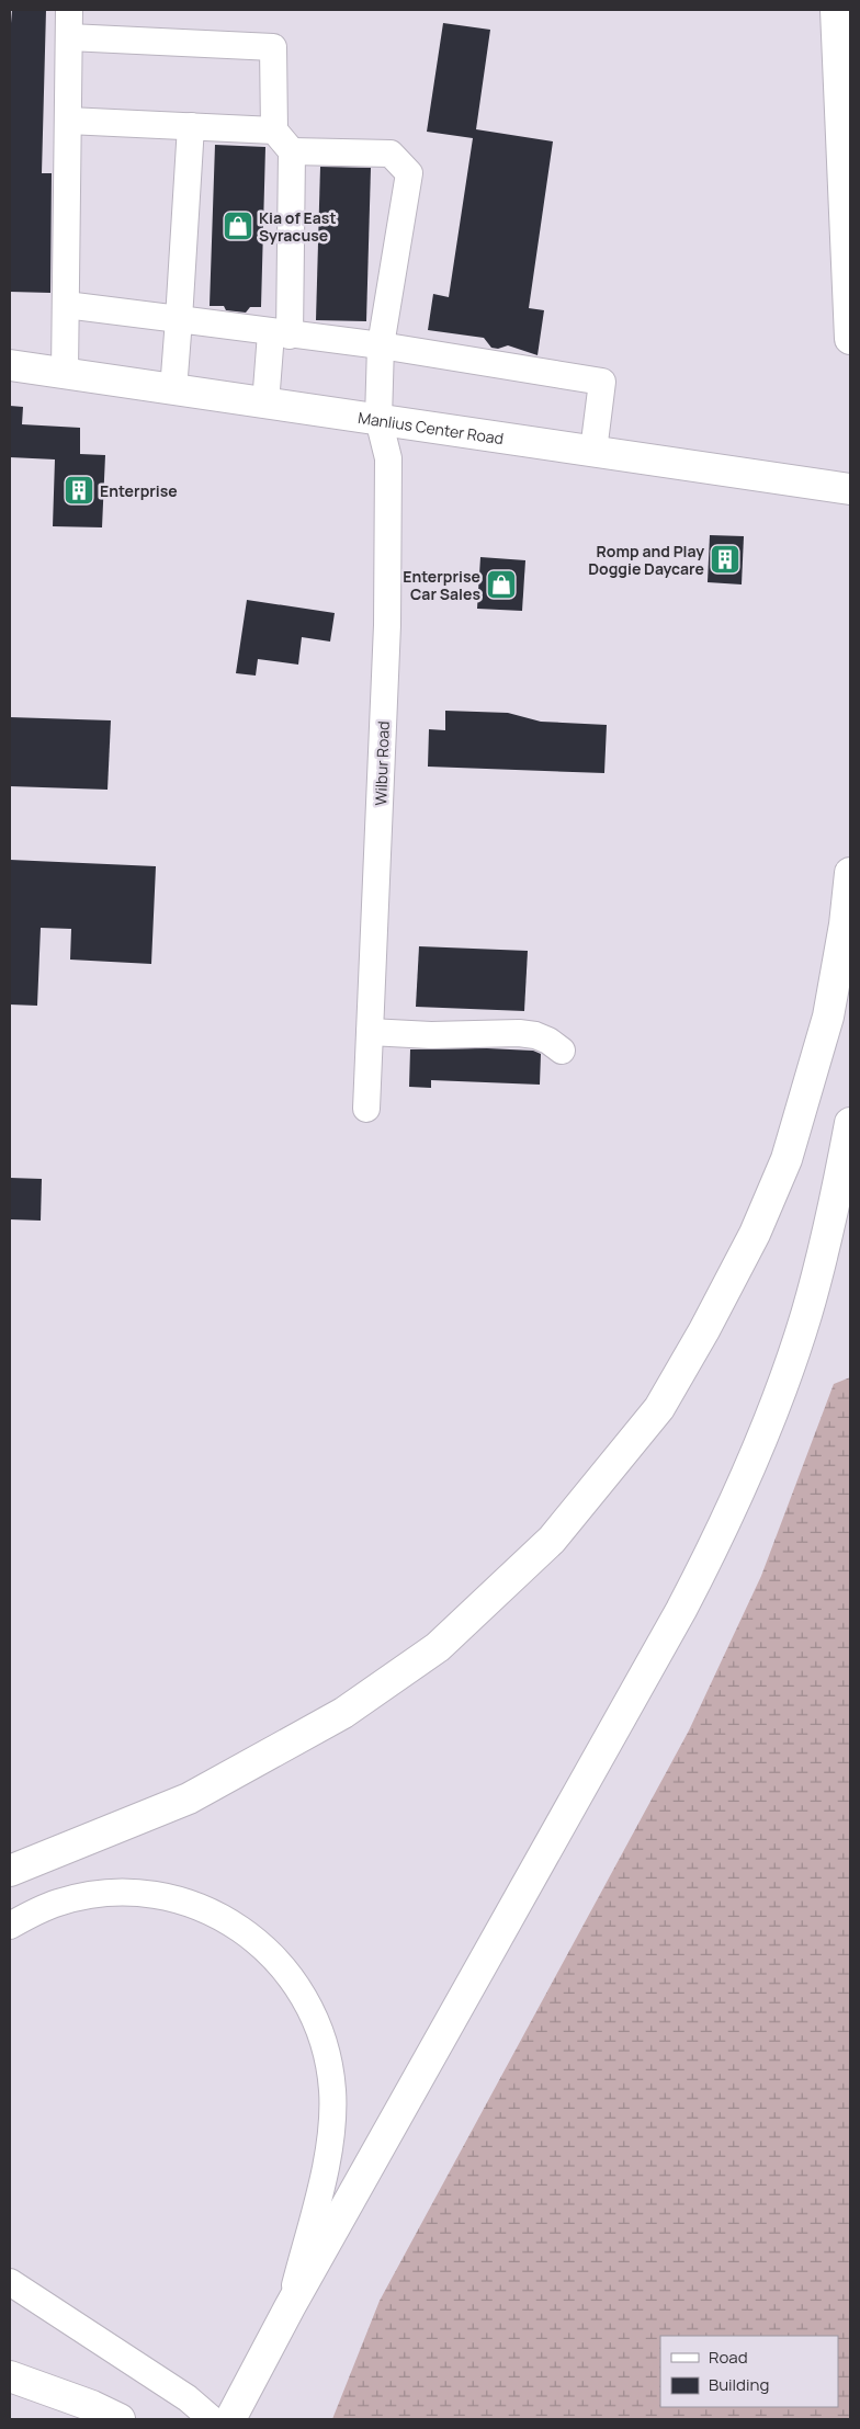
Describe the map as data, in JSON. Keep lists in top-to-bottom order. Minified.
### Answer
{"streets":{"main road":["Manlius Center Road"],"street":["Wilbur Road"]},"crossings":[["Manlius Center Road","Wilbur Road"]],"places":{"shop":["Kia of East Syracuse","Enterprise Car Sales"],"building":["Enterprise","Romp and Play Doggie Daycare"]},"legend":["Road","Building"]}
